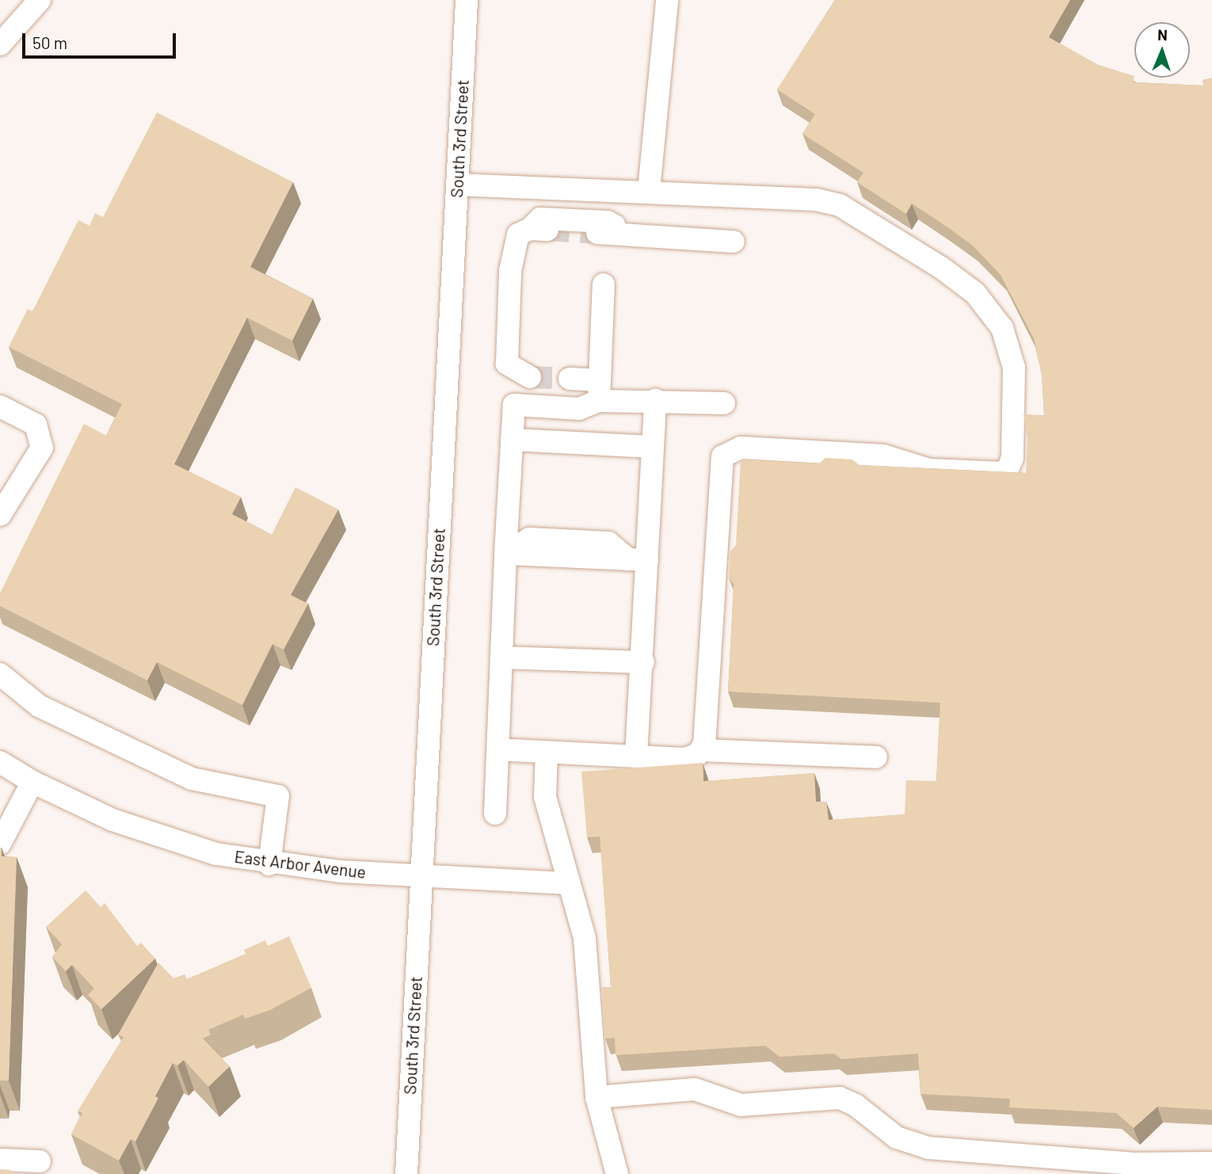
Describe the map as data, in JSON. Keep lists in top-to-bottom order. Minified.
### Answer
{"streets":{"street":["South 3rd Street","East Arbor Avenue"]},"crossings":[["South 3rd Street","East Arbor Avenue"]],"scale_bar":"50 m","north":"top"}
